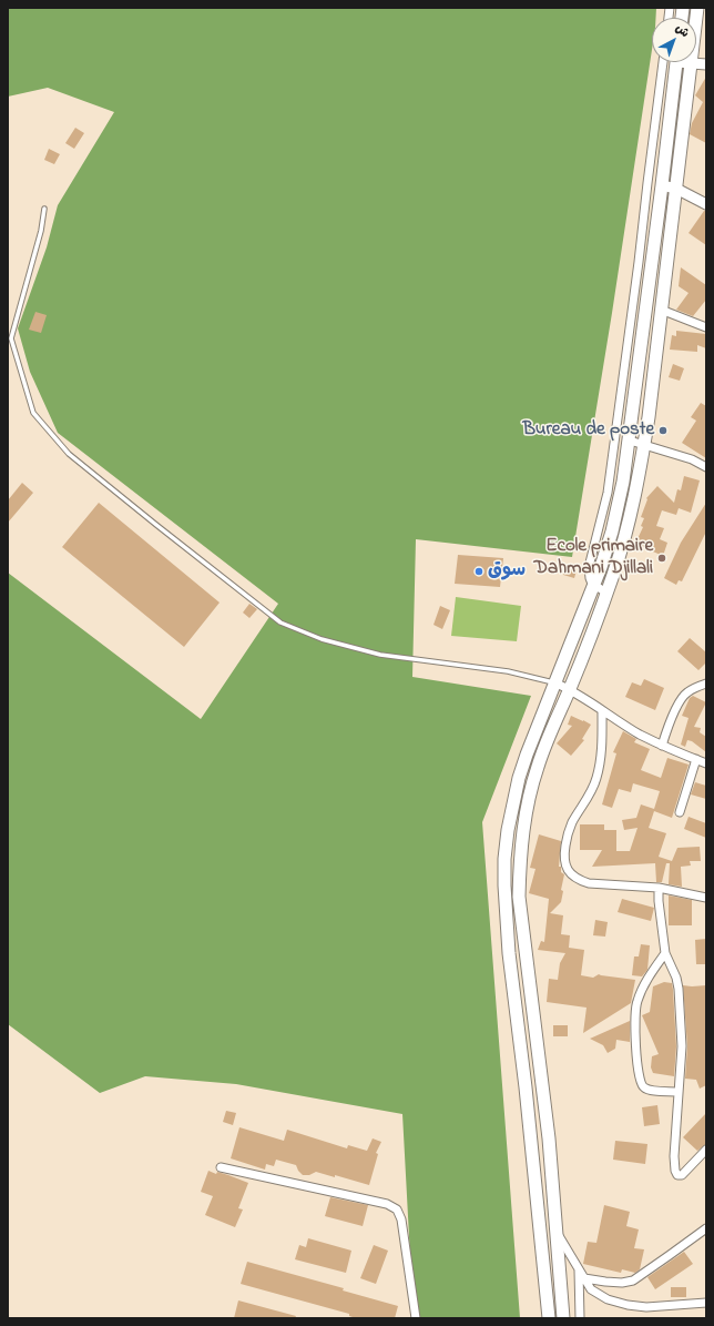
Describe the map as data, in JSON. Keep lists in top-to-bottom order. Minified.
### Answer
{"places":["Bureau de poste","Ecole primaire Dahmani Djillali","سوق"],"north":"top right"}
